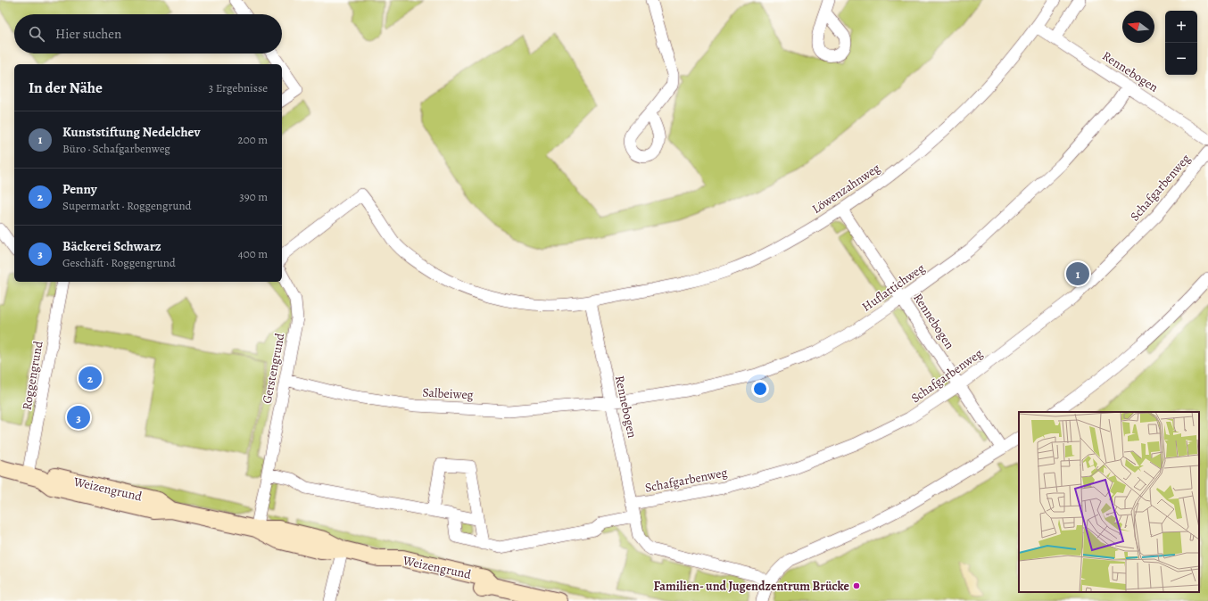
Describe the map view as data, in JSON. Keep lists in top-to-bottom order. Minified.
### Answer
{"streets":{"main road":["Weizengrund"],"street":["Rennebogen","Schafgarbenweg","Löwenzahnweg","Huflattichweg","Gerstengrund","Roggengrund","Salbeiweg"]},"crossings":[["Rennebogen","Schafgarbenweg"],["Rennebogen","Löwenzahnweg"],["Rennebogen","Huflattichweg"],["Rennebogen","Salbeiweg"],["Huflattichweg","Salbeiweg"],["Gerstengrund","Salbeiweg"],["Gerstengrund","Weizengrund"],["Roggengrund","Weizengrund"]],"places":["Familien- und Jugendzentrum Brücke"],"north":"left","page":{"map_buttons":["+","−"],"search":"Hier suchen","heading":["In der Nähe","3 Ergebnisse"],"list":[{"mark":"1","name":"Kunststiftung Nedelchev","note":"Büro · Schafgarbenweg","value":"200 m"},{"mark":"2","name":"Penny","note":"Supermarkt · Roggengrund","value":"390 m"},{"mark":"3","name":"Bäckerei Schwarz","note":"Geschäft · Roggengrund","value":"400 m"}],"pins":["1","2","3"]}}
